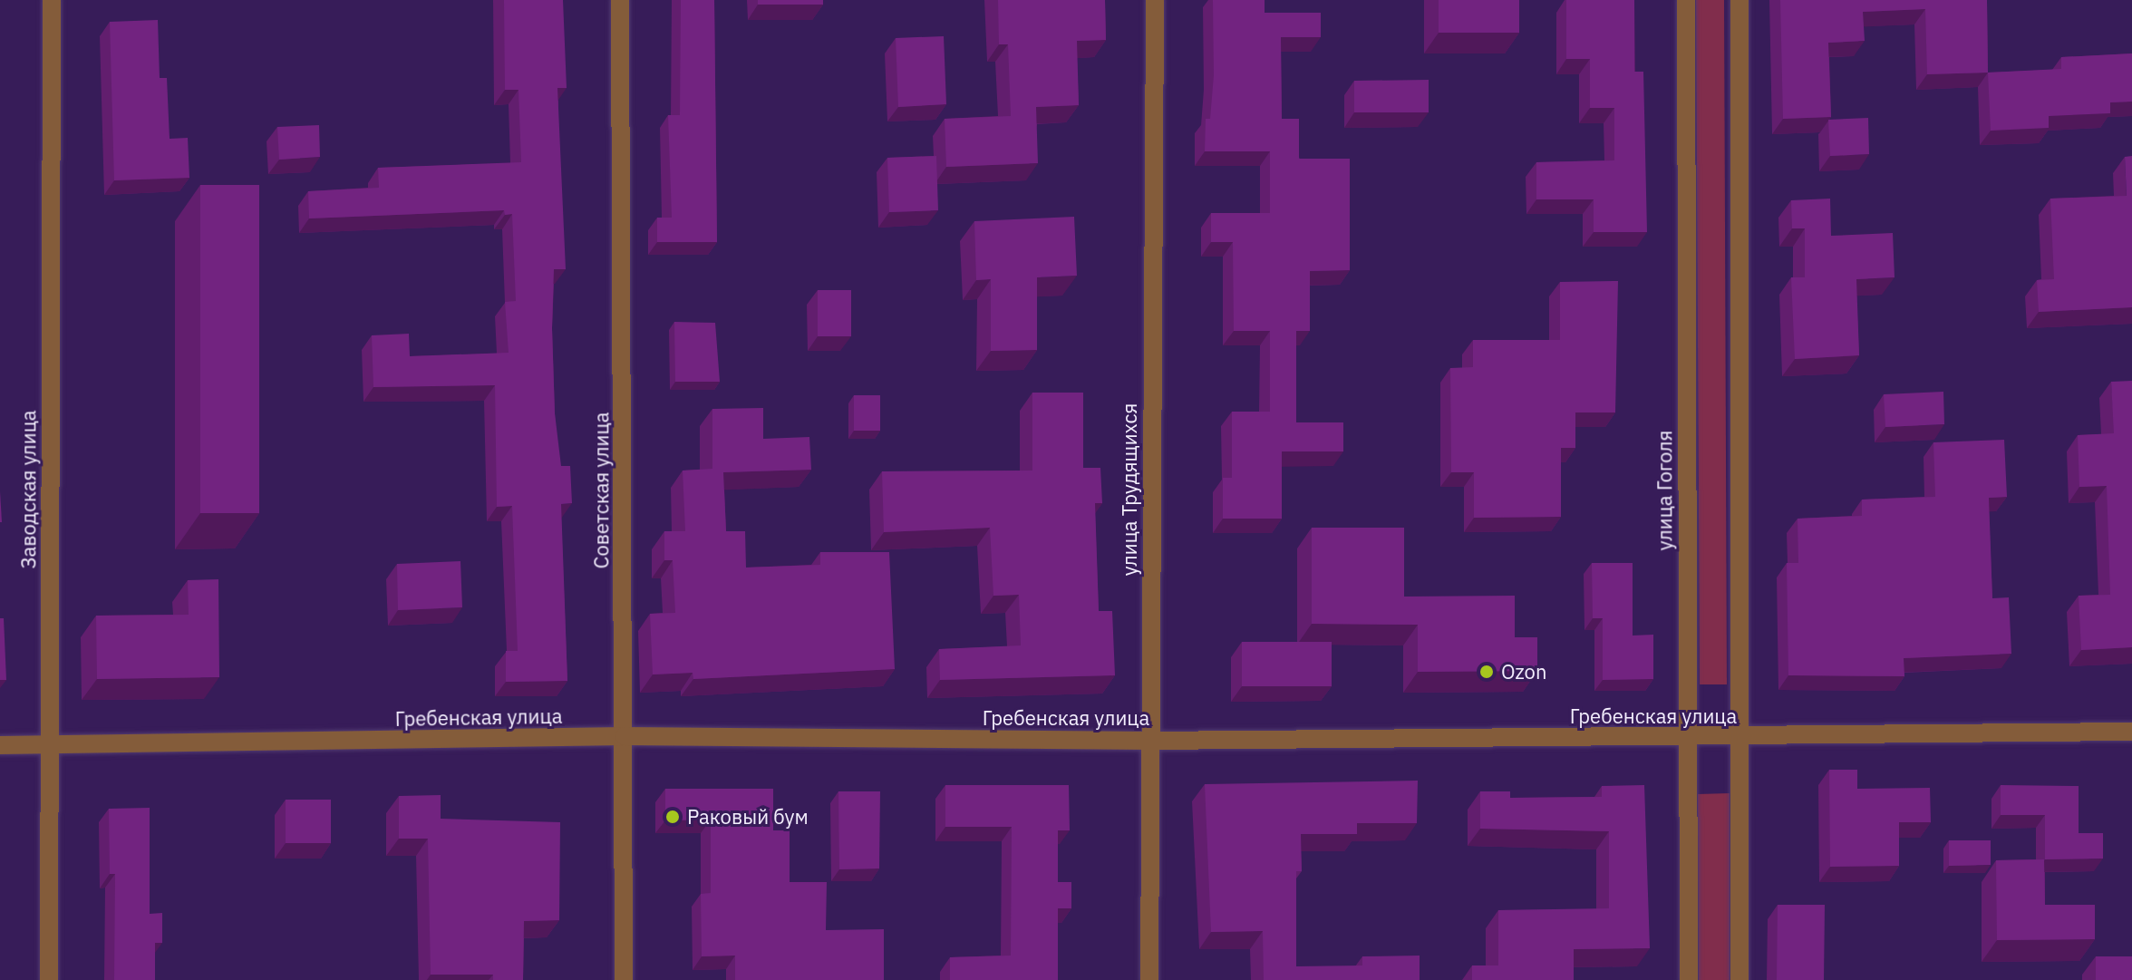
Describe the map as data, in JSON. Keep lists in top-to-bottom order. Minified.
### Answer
{"streets":{"street":["Заводская улица","улица Трудящихся","Советская улица","улица Гоголя","Гребенская улица"]},"crossings":[["Заводская улица","Гребенская улица"],["улица Трудящихся","Гребенская улица"],["Советская улица","Гребенская улица"],["улица Гоголя","Гребенская улица"]],"places":["Ozon","Раковый бум"]}
